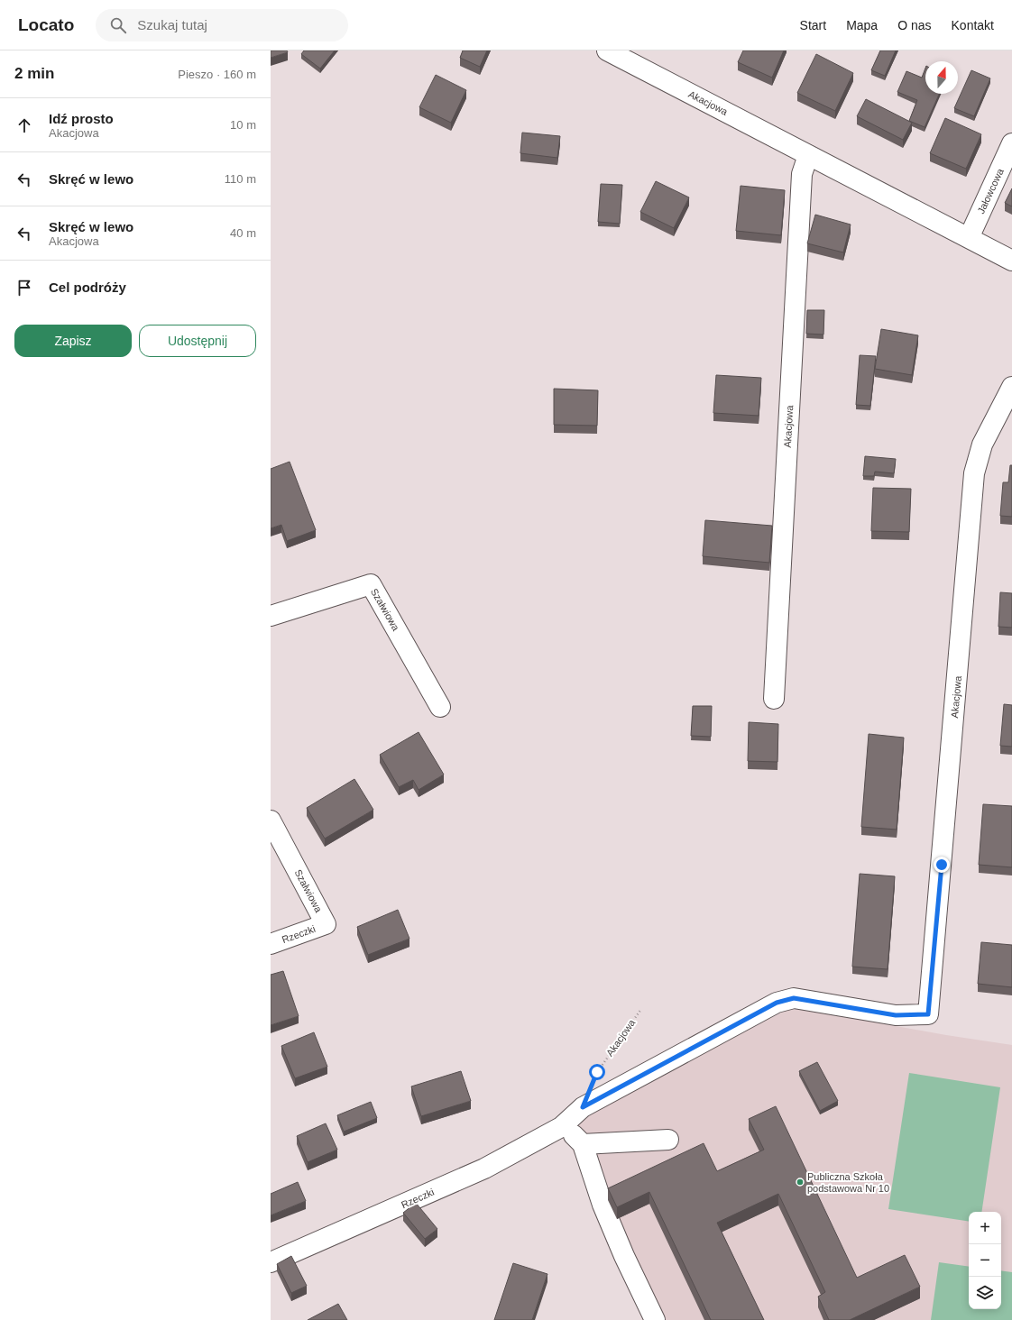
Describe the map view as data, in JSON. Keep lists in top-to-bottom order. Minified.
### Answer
{"streets":{"street":["Akacjowa","Jałowcowa","Szałwiowa","Rzeczki"]},"crossings":[["Akacjowa","Jałowcowa"],["Akacjowa","Rzeczki"],["Szałwiowa","Rzeczki"]],"places":["Publiczna Szkoła podstawowa Nr 10"],"north":"top","page":{"header":"Locato","search":"Szukaj tutaj","nav":["Start","Mapa","O nas","Kontakt"],"heading":["2 min","Pieszo · 160 m"],"list":[["Idź prosto","Akacjowa","10 m"],["Skręć w lewo","110 m"],["Skręć w lewo","Akacjowa","40 m"],"Cel podróży"],"buttons":["Zapisz","Udostępnij"],"map_buttons":["+","−"]}}
